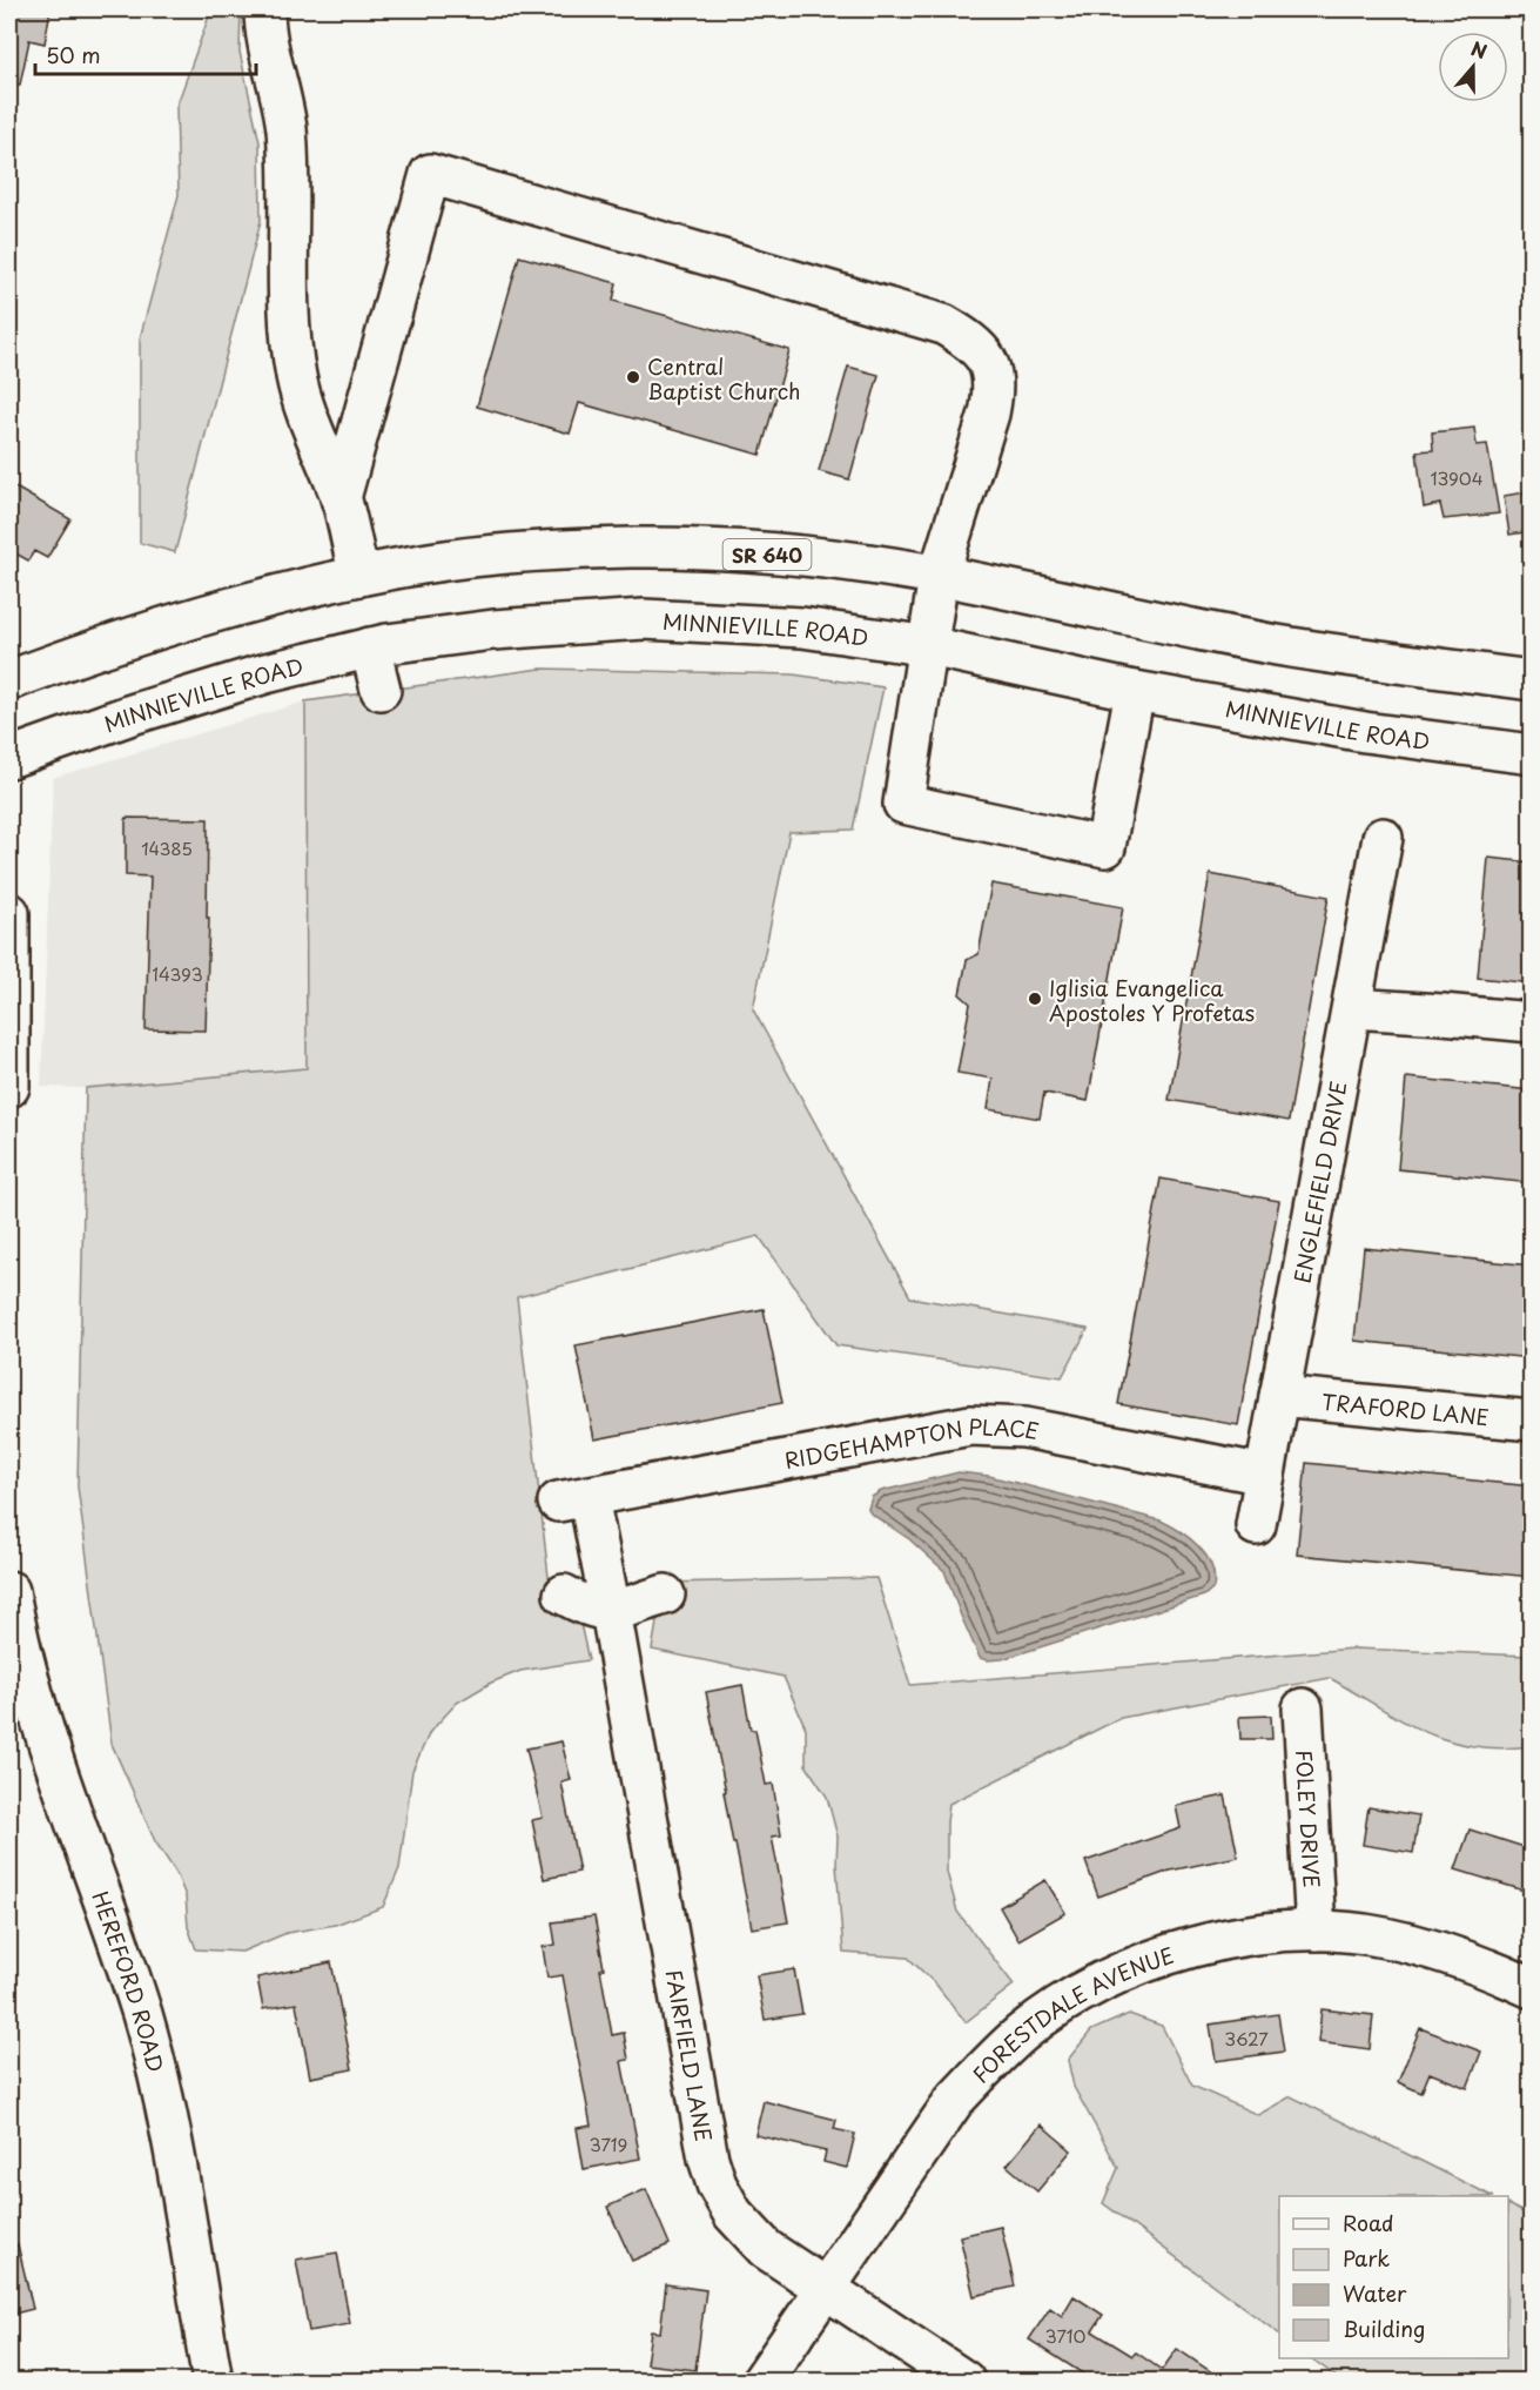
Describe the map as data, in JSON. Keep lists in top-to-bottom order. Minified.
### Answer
{"streets":{"street":["SR 640","MINNIEVILLE ROAD","ENGLEFIELD DRIVE","TRAFORD LANE","RIDGEHAMPTON PLACE","FOLEY DRIVE","HEREFORD ROAD","FORESTDALE AVENUE","FAIRFIELD LANE"]},"crossings":[["ENGLEFIELD DRIVE","TRAFORD LANE"],["ENGLEFIELD DRIVE","RIDGEHAMPTON PLACE"],["RIDGEHAMPTON PLACE","FAIRFIELD LANE"],["FOLEY DRIVE","FORESTDALE AVENUE"],["FORESTDALE AVENUE","FAIRFIELD LANE"]],"places":["Central Baptist Church","Iglisia Evangelica Apostoles Y Profetas"],"house_numbers":["13904","14385","14393","3627","3719","3710"],"legend":["Road","Park","Water","Building"],"scale_bar":"50 m","north":"top"}
